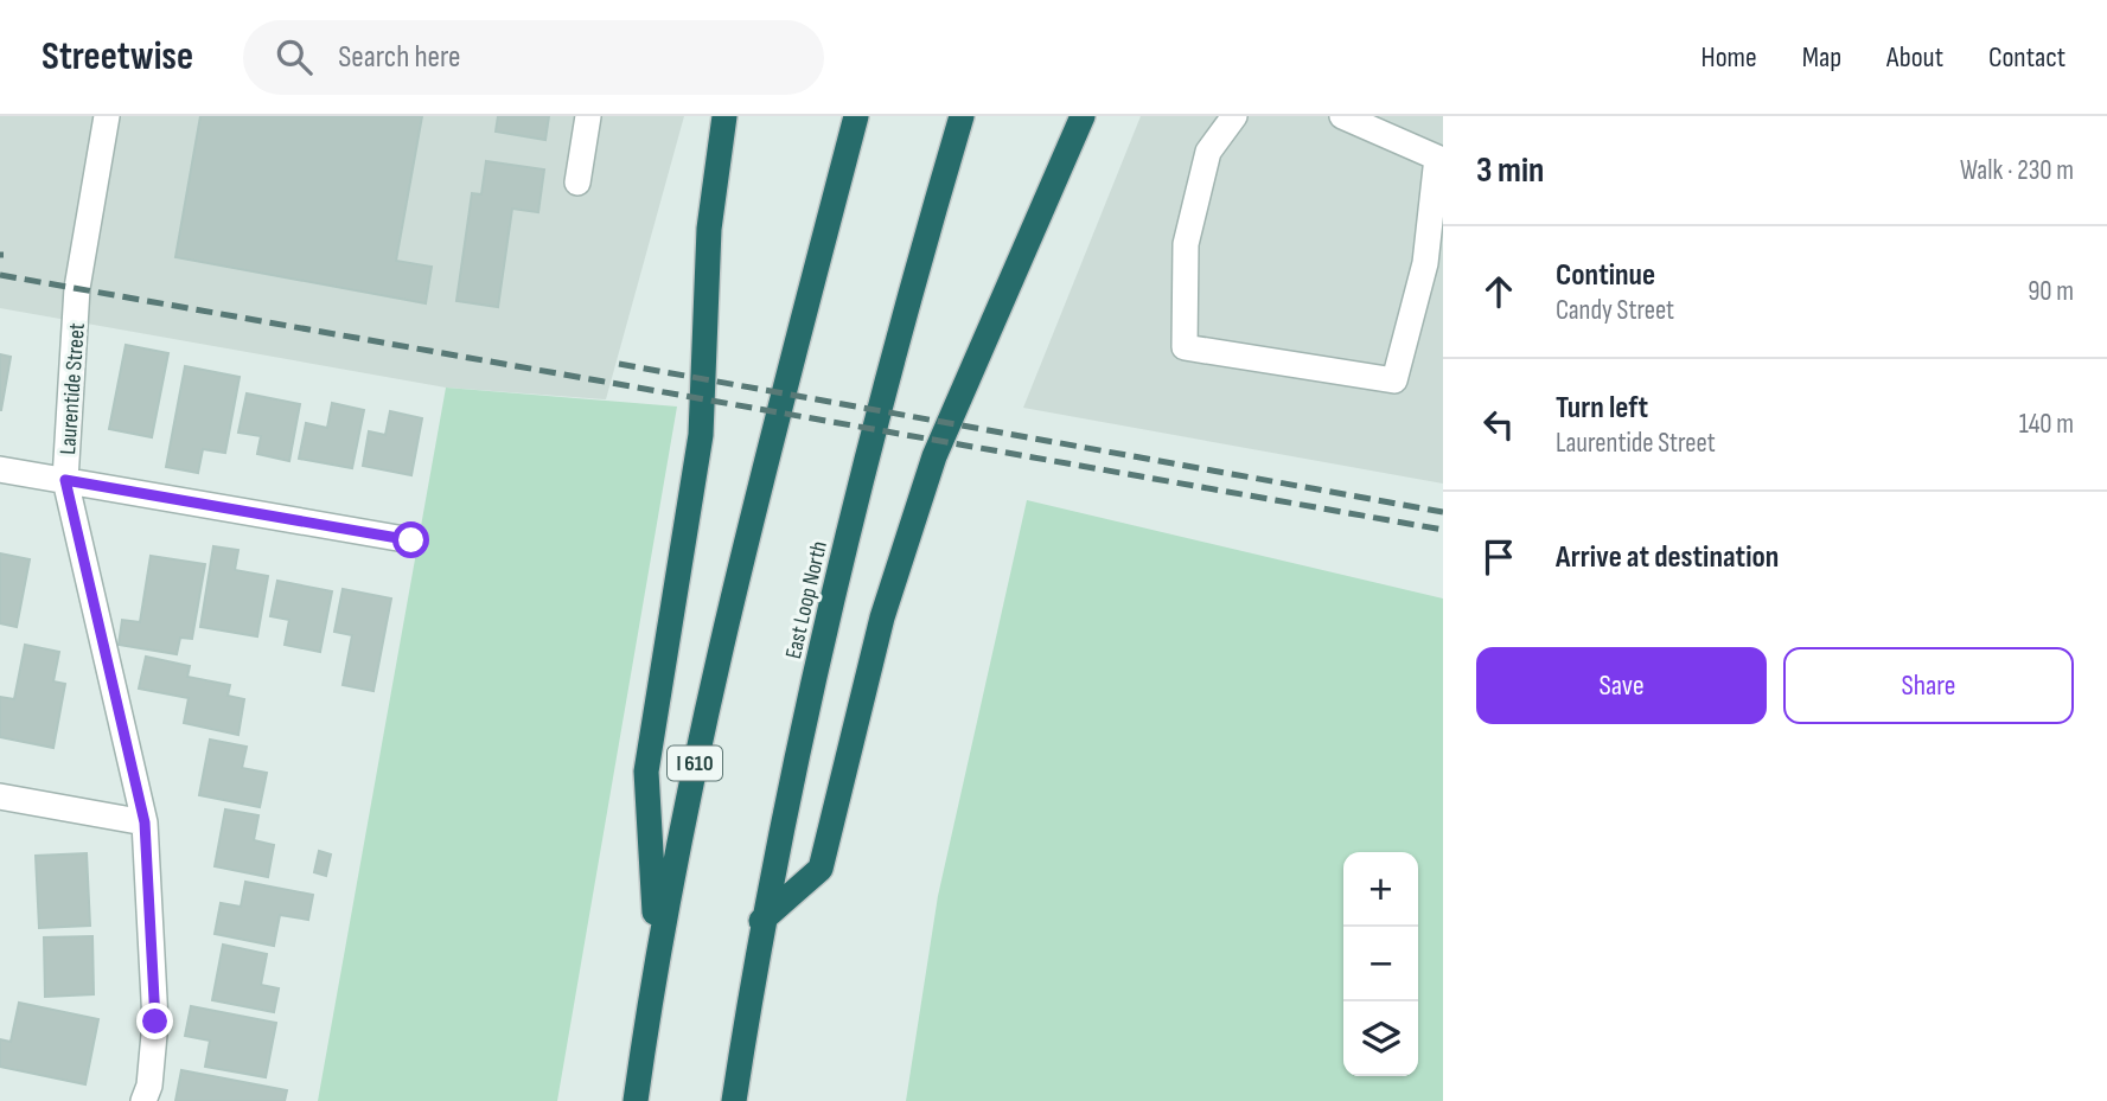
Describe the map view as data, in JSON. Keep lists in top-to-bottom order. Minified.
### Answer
{"streets":{"highway":["East Loop North","I 610"],"street":["Laurentide Street"]},"page":{"header":"Streetwise","search":"Search here","nav":["Home","Map","About","Contact"],"heading":["3 min","Walk · 230 m"],"list":[["Continue","Candy Street","90 m"],["Turn left","Laurentide Street","140 m"],"Arrive at destination"],"buttons":["Save","Share"],"map_buttons":["+","−"]}}
